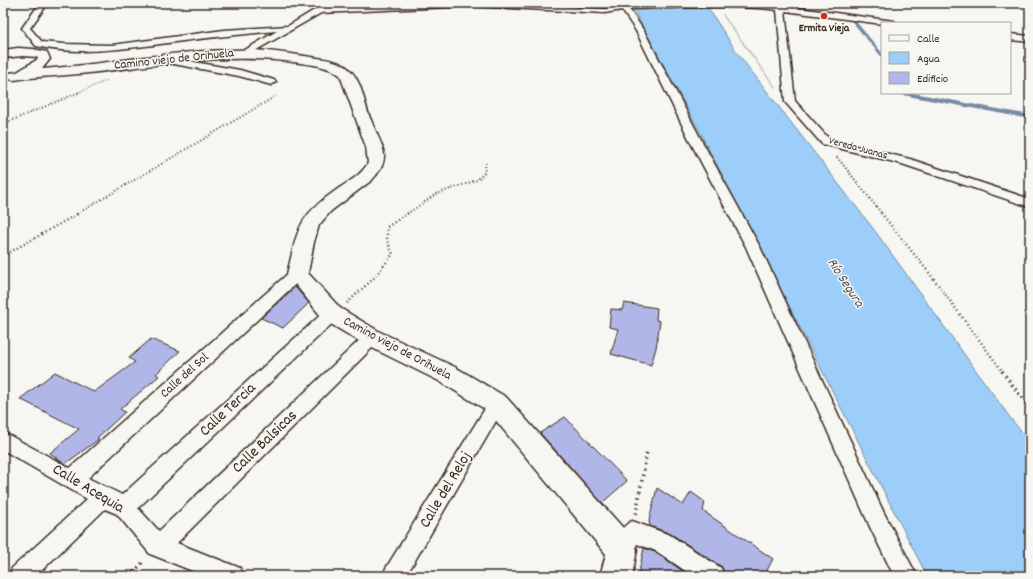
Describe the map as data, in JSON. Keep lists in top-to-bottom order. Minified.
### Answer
{"streets":{"main road":["Camino viejo de Orihuela"],"street":["Vereda Juanas","Calle del Sol","Calle Tercia","Calle Balsicas","Calle Acequia","Calle del Reloj"]},"crossings":[["Camino viejo de Orihuela","Calle del Sol"],["Camino viejo de Orihuela","Calle Tercia"],["Camino viejo de Orihuela","Calle Balsicas"],["Camino viejo de Orihuela","Calle del Reloj"],["Calle del Sol","Calle Acequia"],["Calle Tercia","Calle Acequia"],["Calle Balsicas","Calle Acequia"]],"water":["Río Segura"],"places":["Ermita Vieja"],"legend":["Calle","Agua","Edificio"]}
